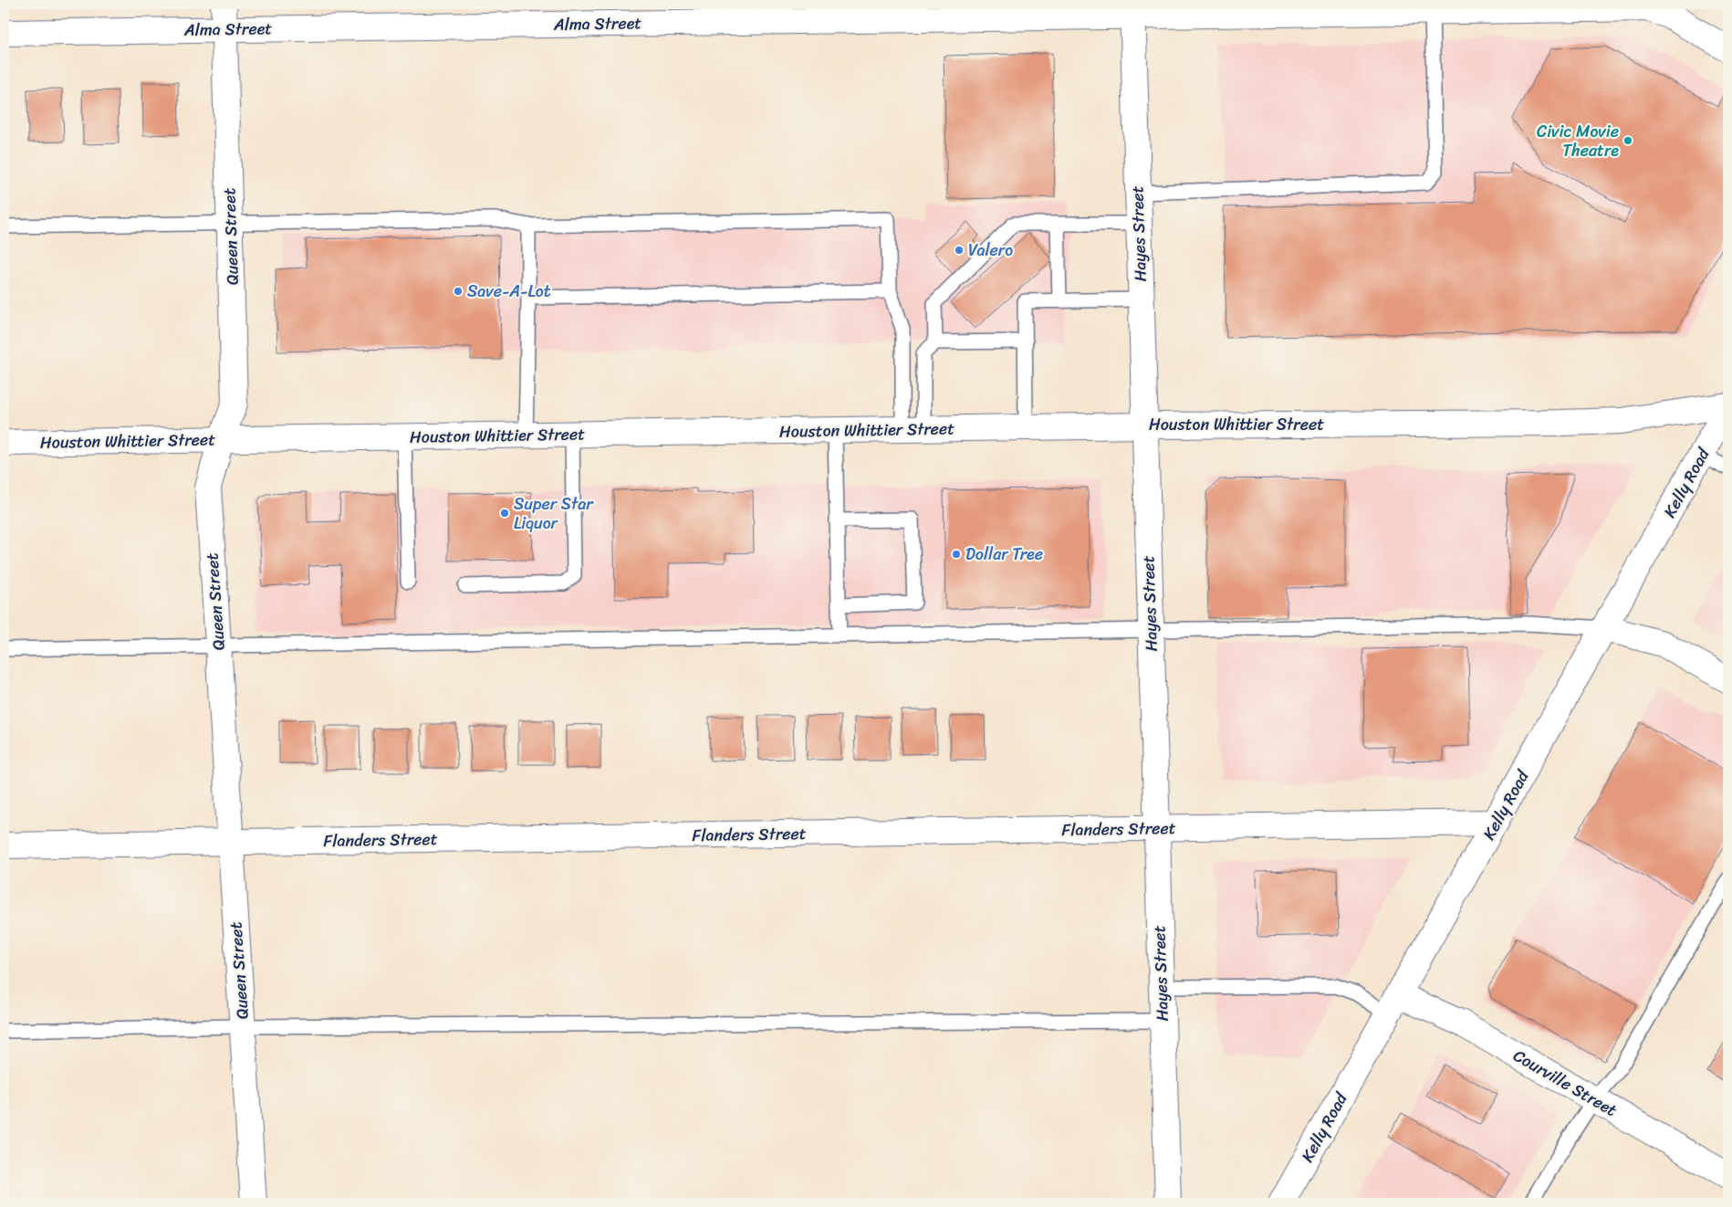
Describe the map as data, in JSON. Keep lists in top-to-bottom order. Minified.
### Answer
{"streets":{"street":["Alma Street","Hayes Street","Queen Street","Houston Whittier Street","Kelly Road","Flanders Street","Courville Street"]},"crossings":[["Alma Street","Hayes Street"],["Alma Street","Queen Street"],["Hayes Street","Houston Whittier Street"],["Hayes Street","Flanders Street"],["Queen Street","Houston Whittier Street"],["Queen Street","Flanders Street"],["Houston Whittier Street","Kelly Road"],["Kelly Road","Flanders Street"],["Kelly Road","Courville Street"]],"places":["Civic Movie Theatre","Valero","Save-A-Lot","Super Star Liquor","Dollar Tree"]}
